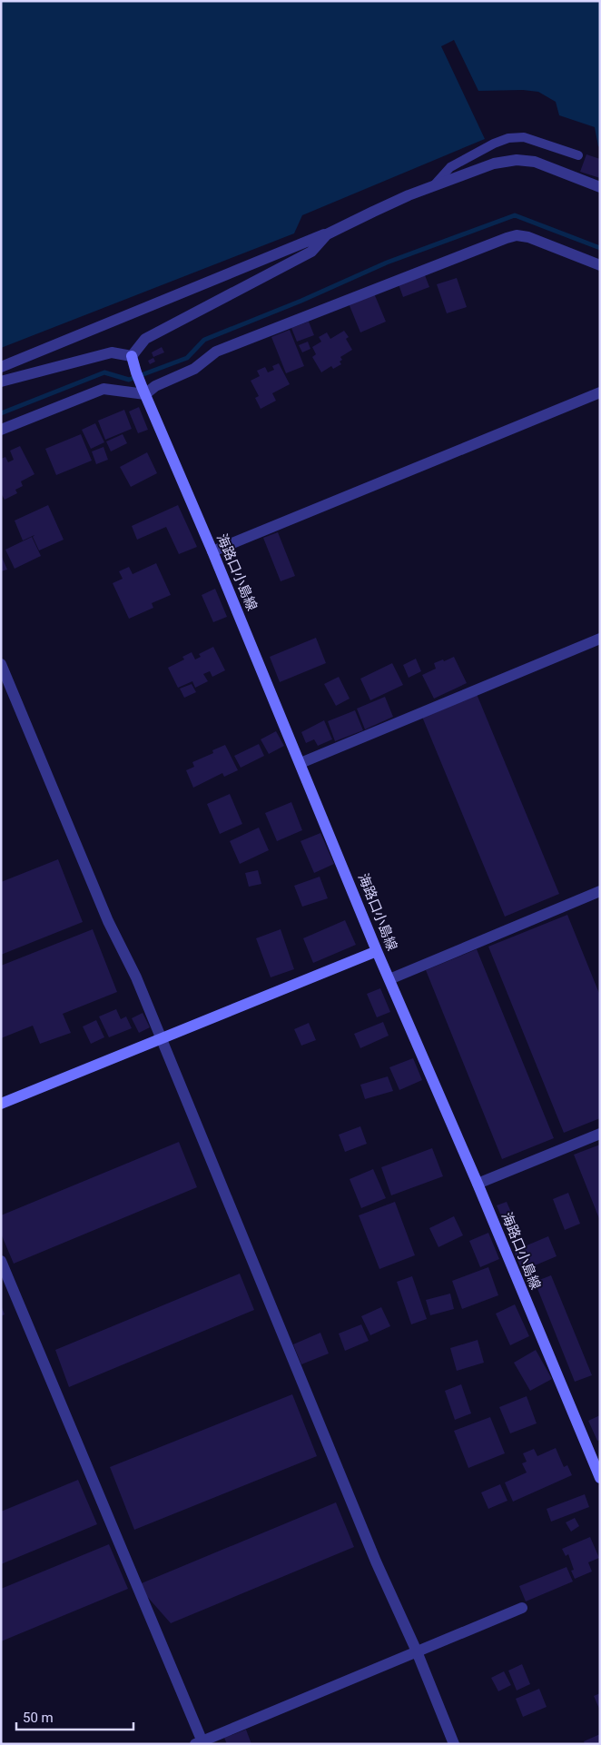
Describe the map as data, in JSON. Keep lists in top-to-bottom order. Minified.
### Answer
{"streets":{"main road":["海路口小島線"]},"scale_bar":"50 m"}
